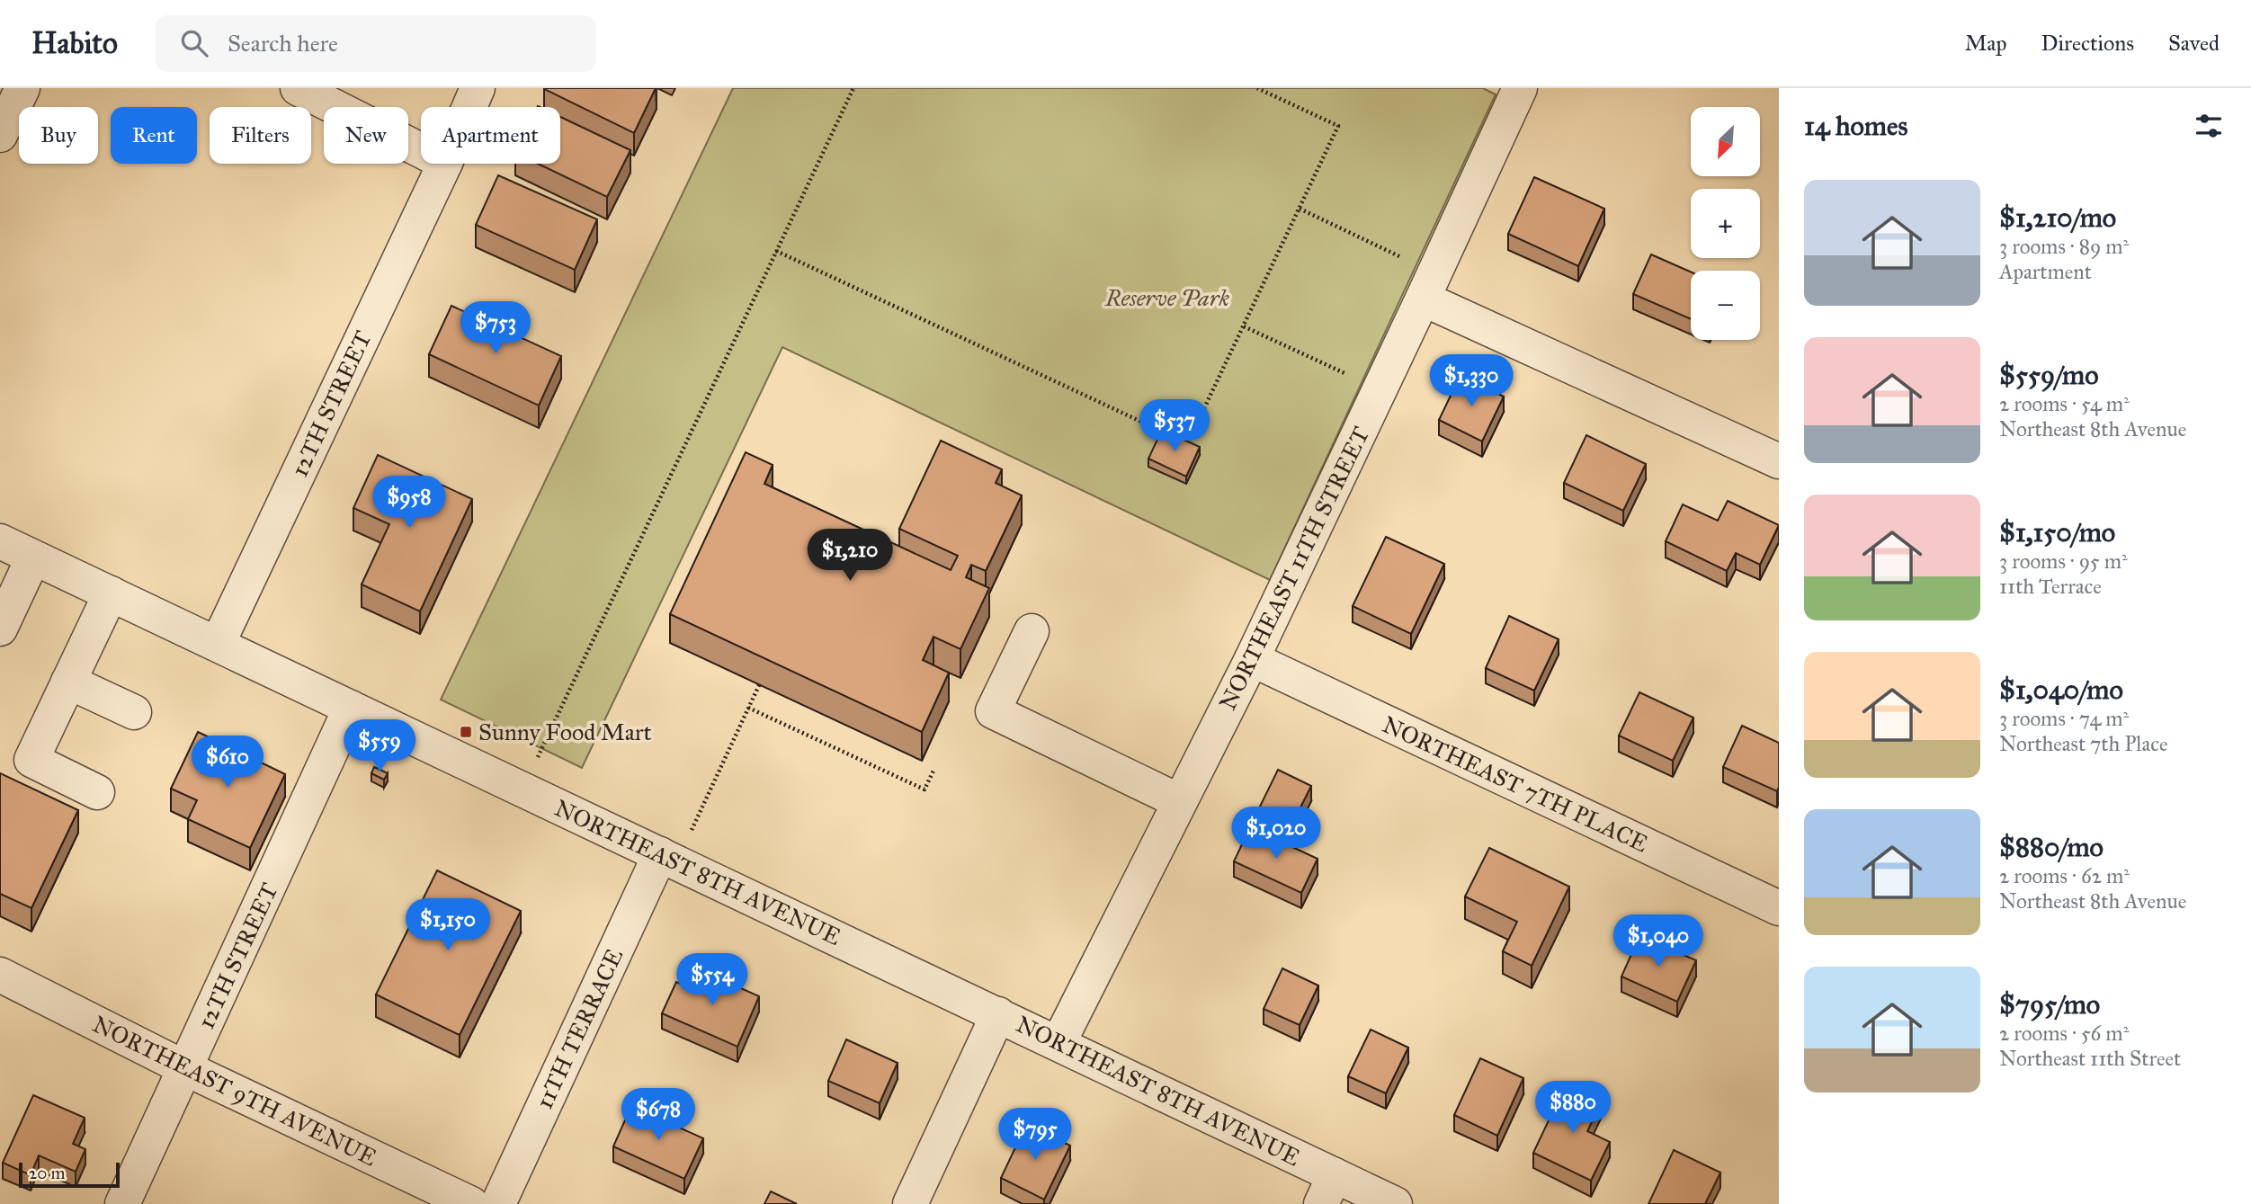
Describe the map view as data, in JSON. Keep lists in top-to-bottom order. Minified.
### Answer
{"streets":{"street":["12TH STREET","NORTHEAST 11TH STREET","NORTHEAST 7TH PLACE","NORTHEAST 8TH AVENUE","11TH TERRACE","NORTHEAST 9TH AVENUE"]},"crossings":[["12TH STREET","NORTHEAST 8TH AVENUE"],["12TH STREET","NORTHEAST 9TH AVENUE"],["NORTHEAST 11TH STREET","NORTHEAST 7TH PLACE"],["NORTHEAST 11TH STREET","NORTHEAST 8TH AVENUE"],["NORTHEAST 8TH AVENUE","11TH TERRACE"]],"parks":["Reserve Park"],"places":{"transit":["Sunny Food Mart"]},"scale_bar":"20 m","north":"bottom left","page":{"header":"Habito","search":"Search here","nav":["Map","Directions","Saved"],"heading":"14 homes","map_buttons":["+","−"],"chip":["Buy","Rent","Filters","New","Apartment"],"list":[{"name":"$1,210/mo","note":"3 rooms · 89 m² · Apartment"},{"name":"$559/mo","note":"2 rooms · 54 m² · Northeast 8th Avenue"},{"name":"$1,150/mo","note":"3 rooms · 95 m² · 11th Terrace"},{"name":"$1,040/mo","note":"3 rooms · 74 m² · Northeast 7th Place"},{"name":"$880/mo","note":"2 rooms · 62 m² · Northeast 8th Avenue"},{"name":"$795/mo","note":"2 rooms · 56 m² · Northeast 11th Street"}],"price":["$753","$1,330","$537","$958","$1,210","$559","$610","$1,020","$1,150","$1,040","$554","$880","$678","$795"],"scale":"20 m"}}
